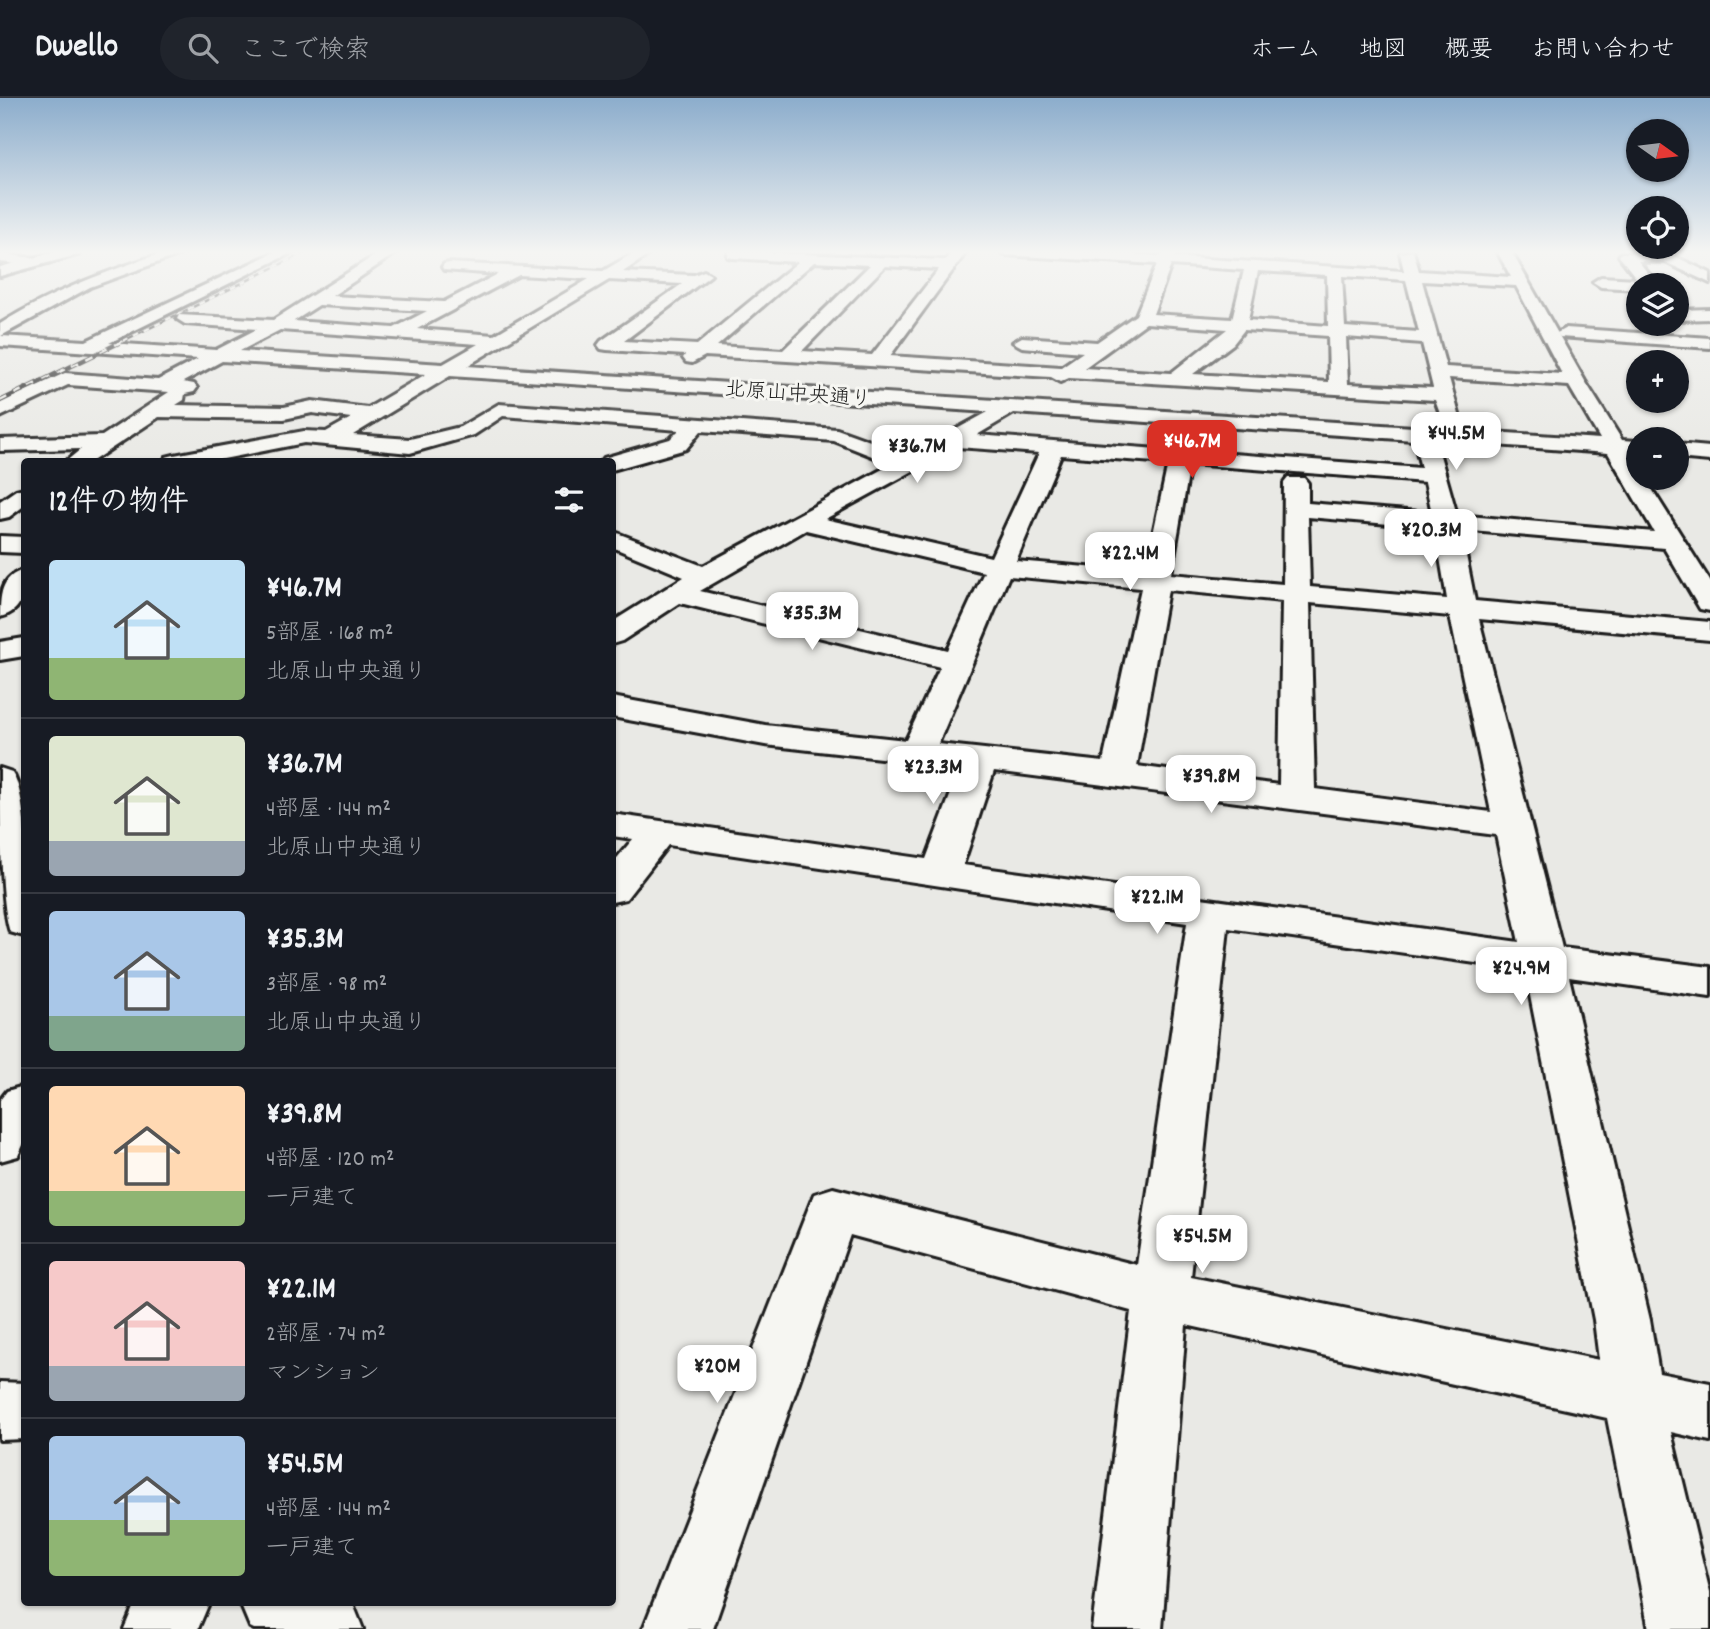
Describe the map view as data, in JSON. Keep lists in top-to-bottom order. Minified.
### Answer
{"streets":{"street":["北原山中央通り"]},"north":"right","page":{"header":"Dwello","search":"ここで検索","nav":["ホーム","地図","概要","お問い合わせ"],"map_buttons":["+","−"],"price":["¥44.5M","¥46.7M","¥36.7M","¥20.3M","¥22.4M","¥35.3M","¥23.3M","¥39.8M","¥22.1M","¥24.9M","¥54.5M","¥20M"],"heading":"12件の物件","list":[{"name":"¥46.7M","note":"5部屋 · 168 m² · 北原山中央通り"},{"name":"¥36.7M","note":"4部屋 · 144 m² · 北原山中央通り"},{"name":"¥35.3M","note":"3部屋 · 98 m² · 北原山中央通り"},{"name":"¥39.8M","note":"4部屋 · 120 m² · 一戸建て"},{"name":"¥22.1M","note":"2部屋 · 74 m² · マンション"},{"name":"¥54.5M","note":"4部屋 · 144 m² · 一戸建て"}]}}
